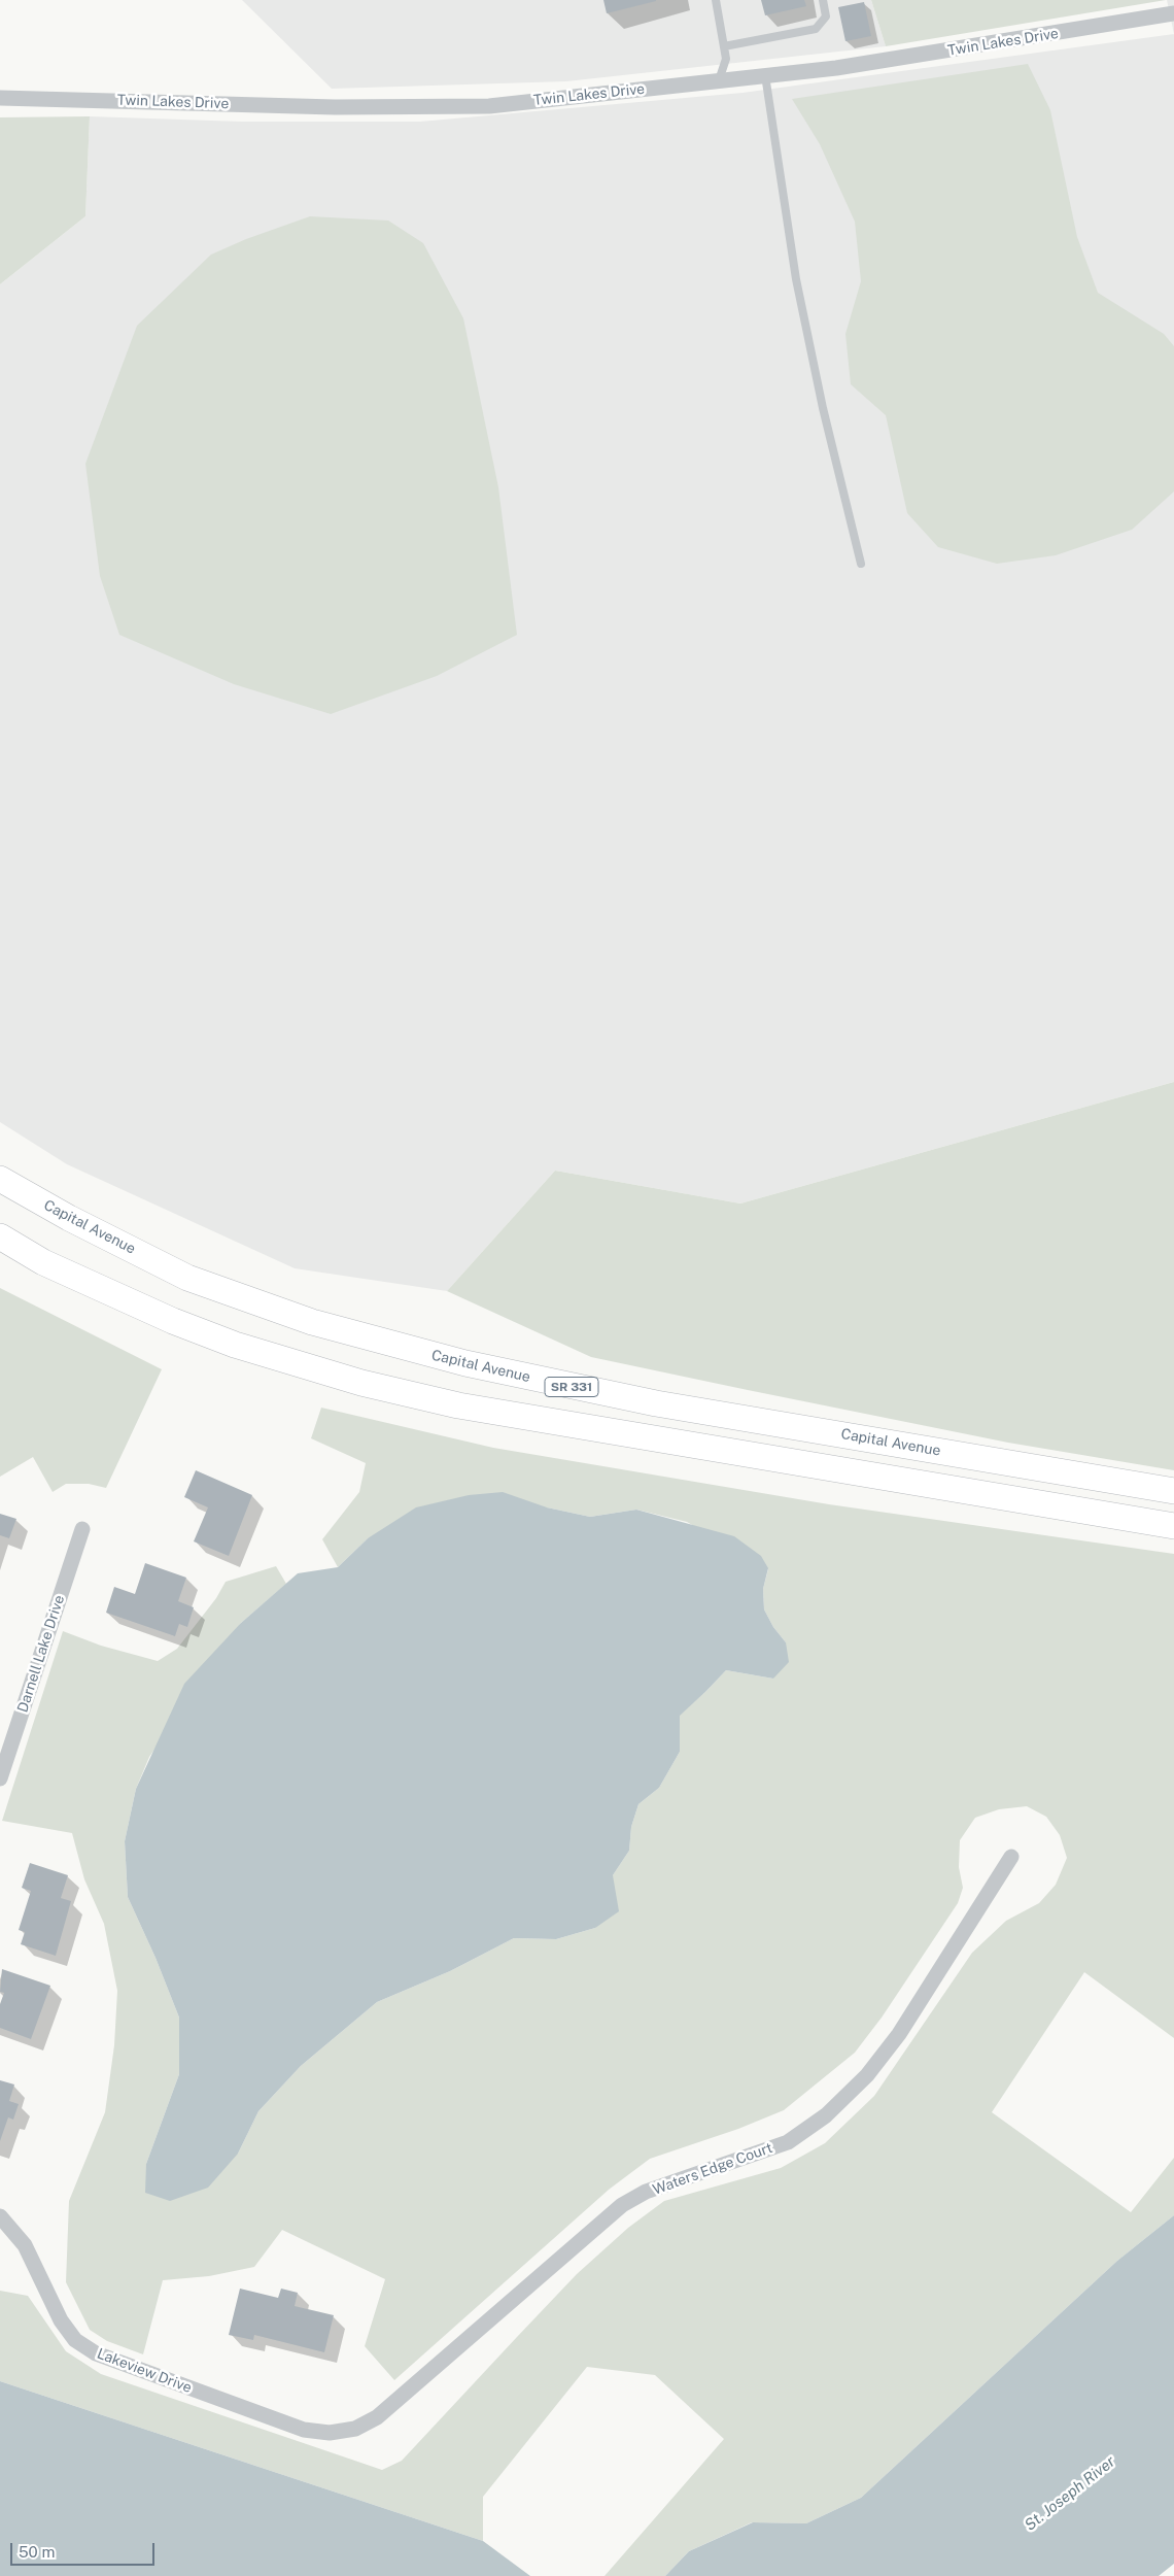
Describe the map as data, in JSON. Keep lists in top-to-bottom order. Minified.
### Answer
{"streets":{"highway":["Capital Avenue","SR 331"],"street":["Twin Lakes Drive","Darnell Lake Drive","Waters Edge Court","Lakeview Drive"]},"crossings":[["Waters Edge Court","Lakeview Drive"]],"water":["St. Joseph River"],"scale_bar":"50 m"}
